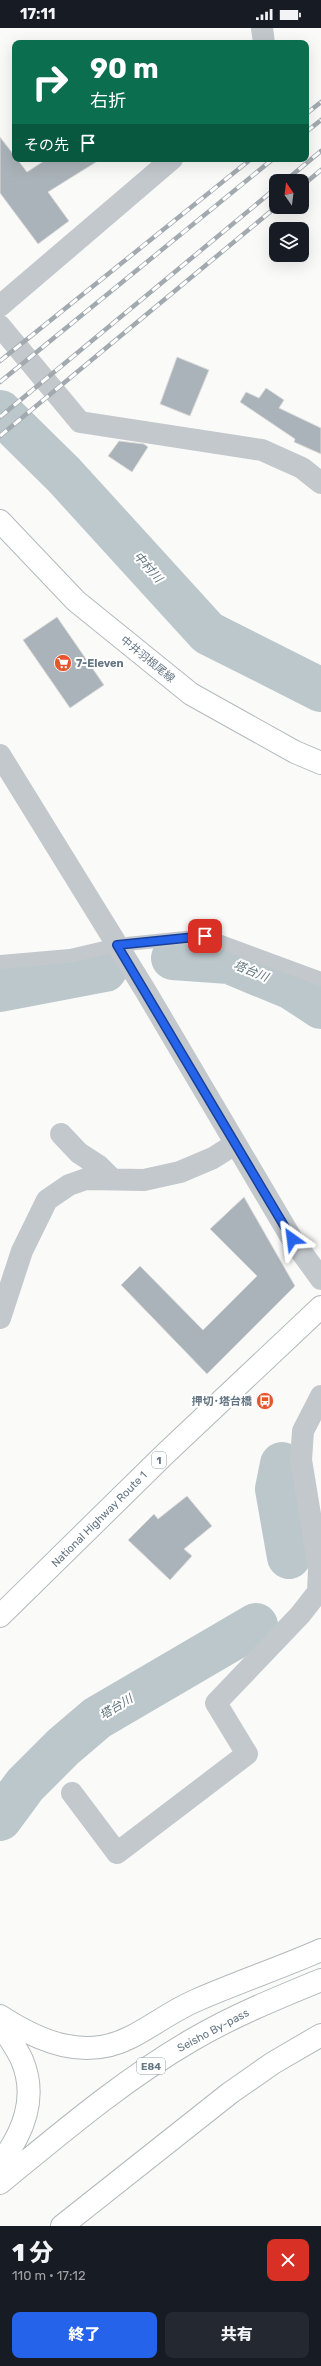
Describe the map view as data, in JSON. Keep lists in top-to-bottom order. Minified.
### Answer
{"streets":{"main road":["中井羽根尾線","1","National Highway Route 1","Seisho By-pass","E84"]},"water":["中村川","塔台川"],"places":{"supermarket":["7-Eleven"],"bus stop":["押切･塔台橋"]},"north":"top","page":{"status":"17:11","turn":["90 m","右折"],"then":"その先","heading":["1 分","110 m · 17:12"],"buttons":["終了","共有"]}}
